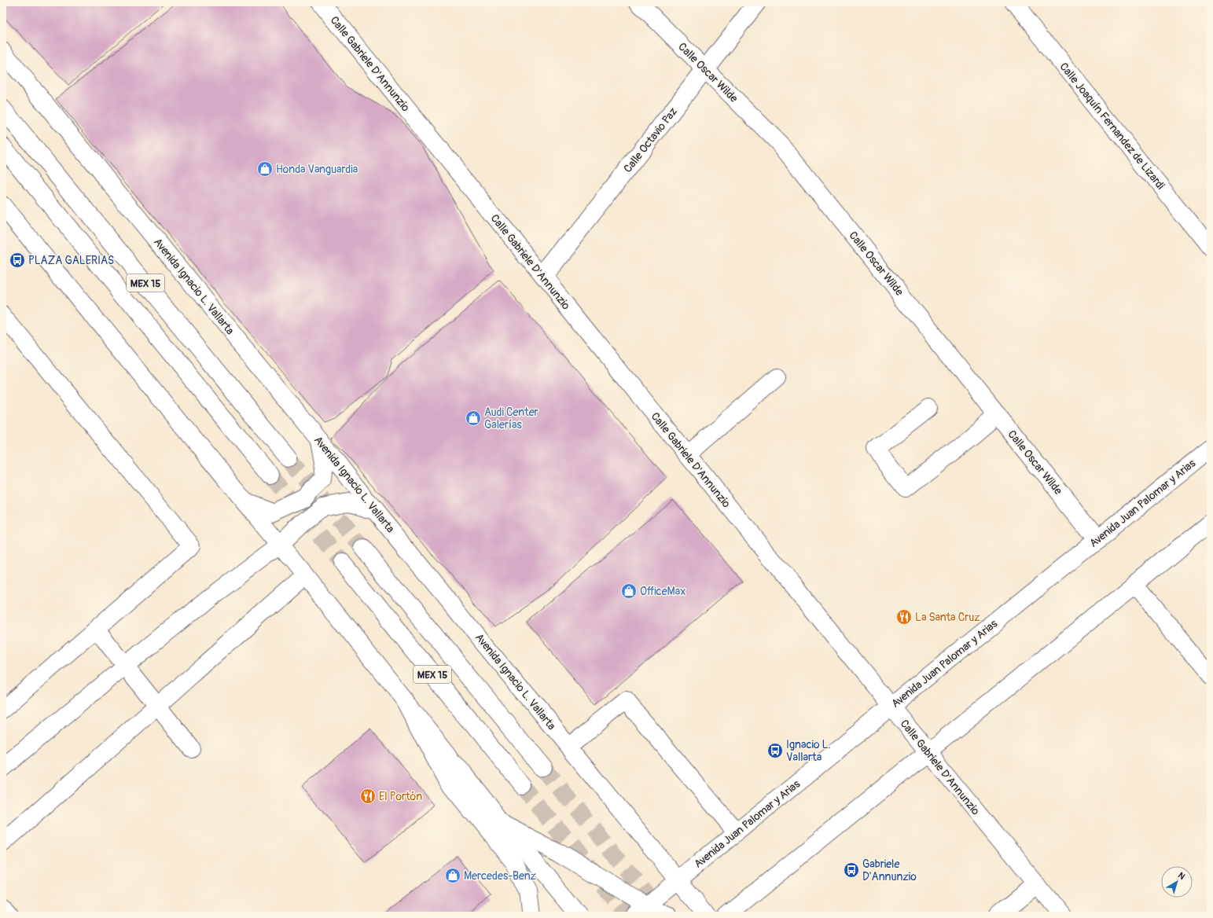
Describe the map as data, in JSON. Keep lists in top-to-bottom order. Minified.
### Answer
{"streets":{"main road":["Calle Gabriele D'Annunzio","Calle Oscar Wilde","Calle Joaquín Fernandez de Lizardi","Calle Octavio Paz","MEX 15","Avenida Ignacio L. Vallarta","Avenida Juan Palomar y Arias"]},"crossings":[["Calle Gabriele D'Annunzio","Calle Octavio Paz"],["Calle Gabriele D'Annunzio","Avenida Juan Palomar y Arias"],["Calle Oscar Wilde","Calle Octavio Paz"],["Calle Oscar Wilde","Avenida Juan Palomar y Arias"],["Avenida Ignacio L. Vallarta","Avenida Juan Palomar y Arias"]],"places":{"shop":["Honda Vanguardia","Audi Center Galerías","OfficeMax","Mercedes-Benz"],"bus stop":["PLAZA GALERIAS","Ignacio L. Vallarta","Gabriele D'Annunzio"],"restaurant":["La Santa Cruz","El Portón"]},"north":"top right"}
